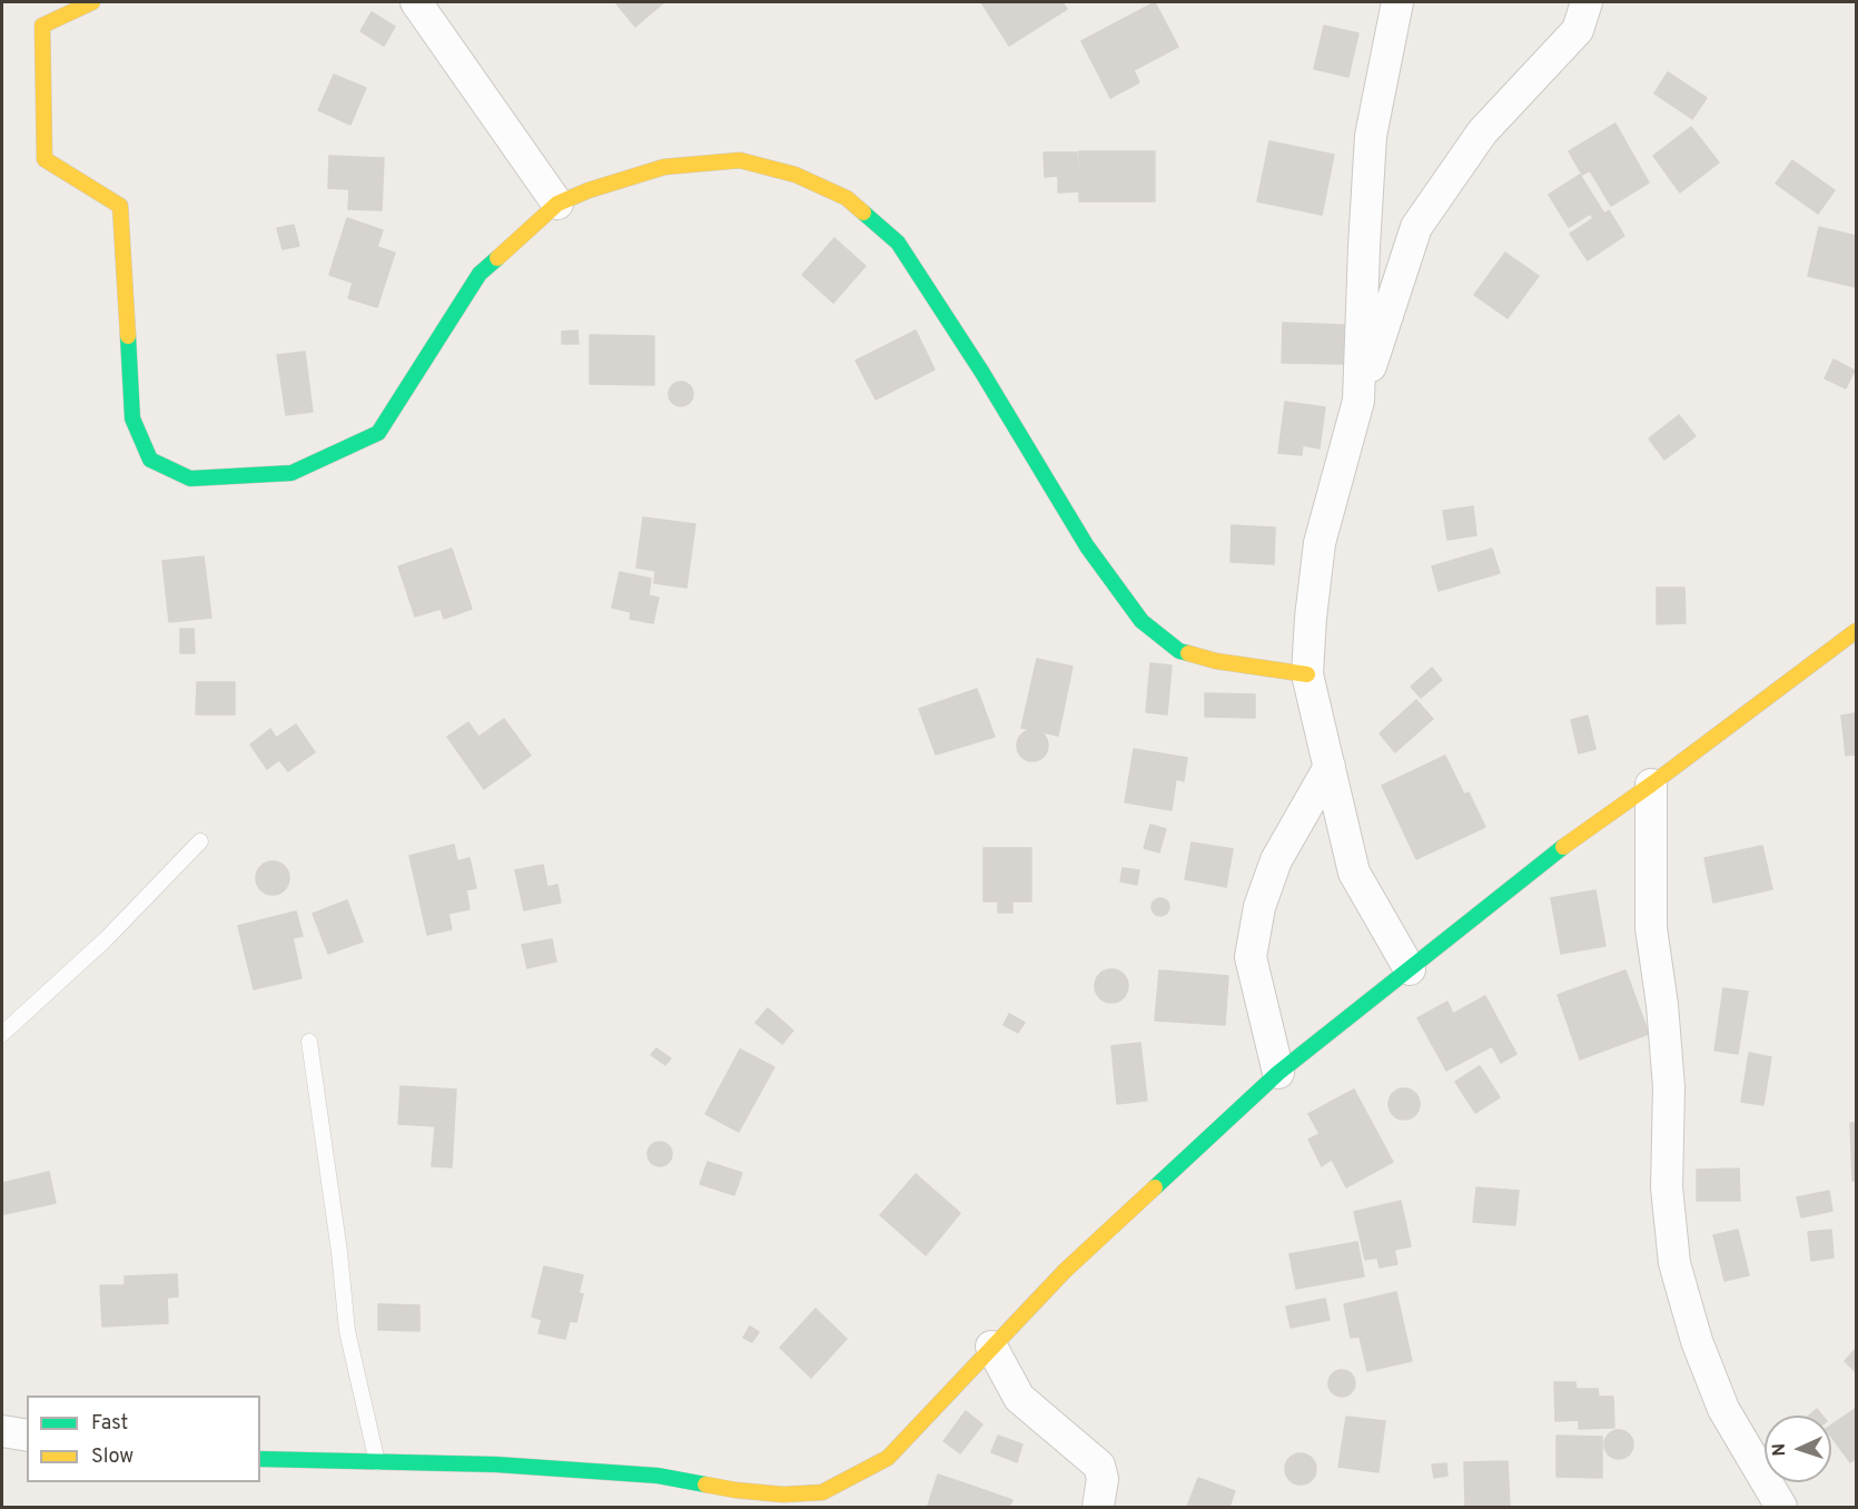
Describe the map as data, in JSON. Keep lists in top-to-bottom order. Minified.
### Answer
{"legend":["Fast","Slow"],"north":"left"}
